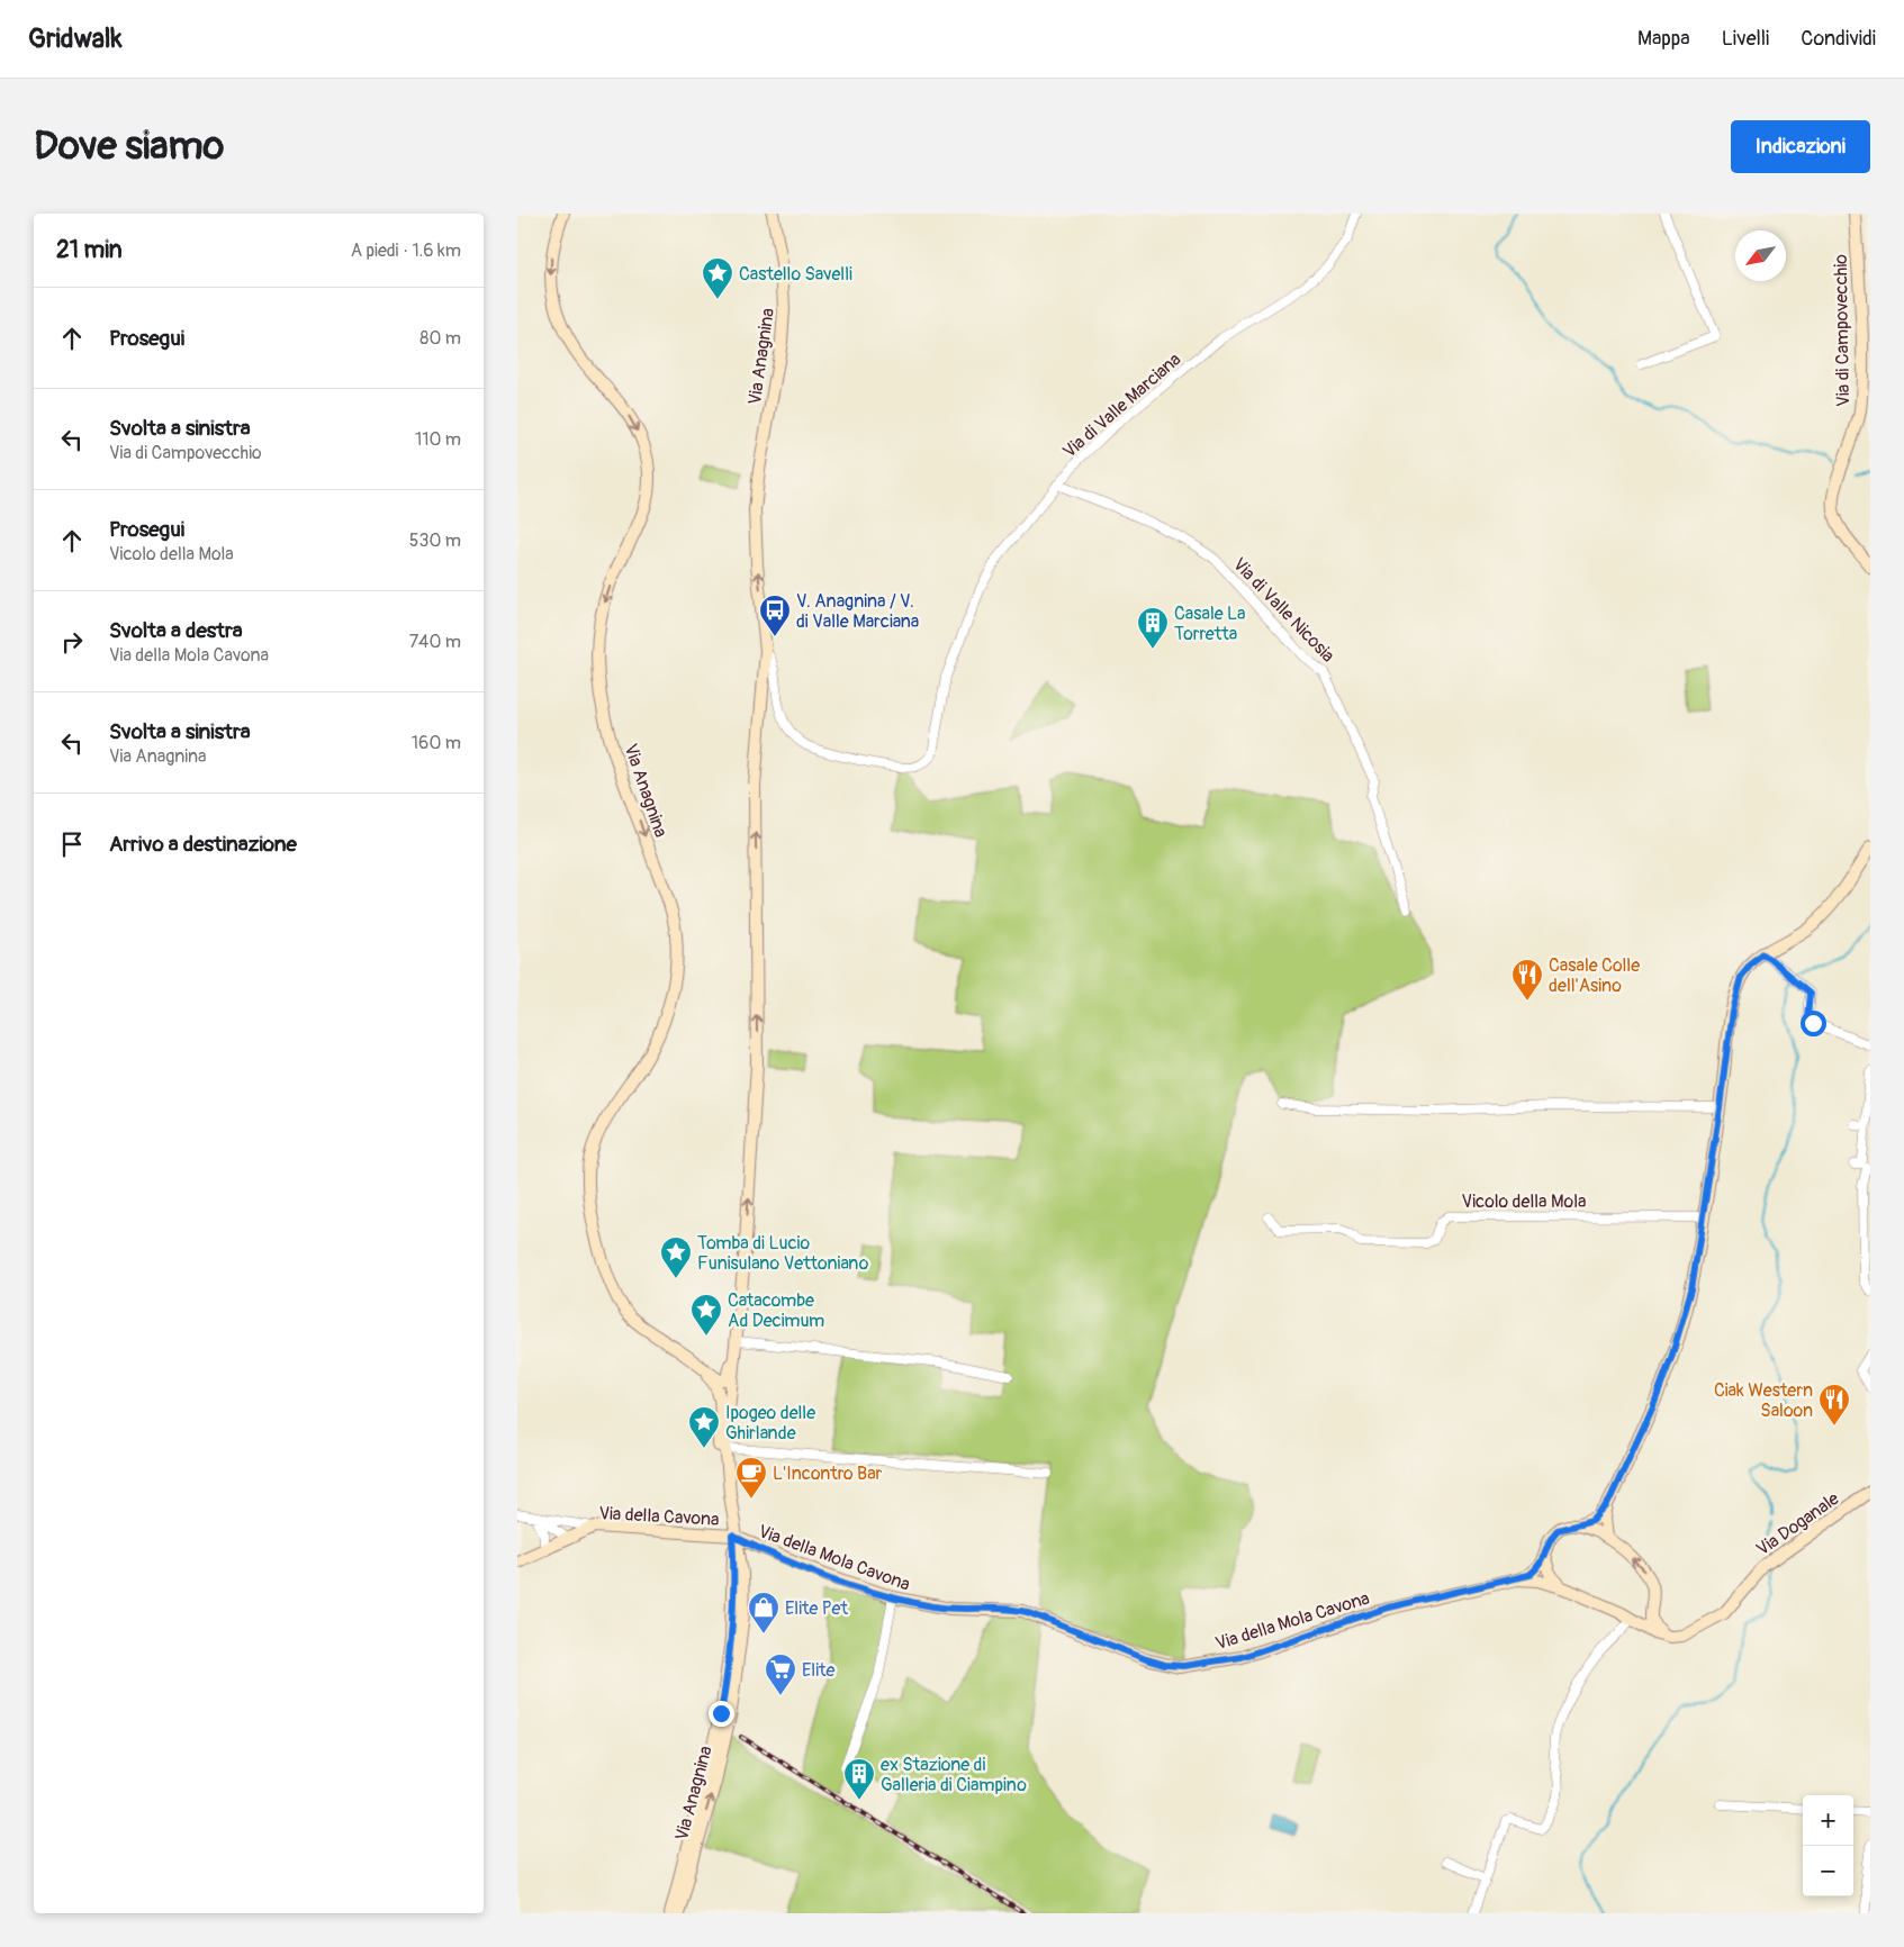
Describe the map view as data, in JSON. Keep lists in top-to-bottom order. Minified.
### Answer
{"streets":{"main road":["Via di Campovecchio","Via Anagnina","Via della Cavona","Via Doganale","Via della Mola Cavona"],"street":["Via di Valle Marciana","Via di Valle Nicosia","Vicolo della Mola"]},"crossings":[["Via Anagnina","Via di Valle Marciana"],["Via Anagnina","Via della Cavona"],["Via Anagnina","Via della Mola Cavona"],["Via di Valle Marciana","Via di Valle Nicosia"],["Via della Cavona","Via della Mola Cavona"],["Via Doganale","Via della Mola Cavona"]],"places":{"place":["Castello Savelli","Tomba di Lucio Funisulano Vettoniano","Catacombe Ad Decimum","Ipogeo delle Ghirlande"],"bus stop":["V. Anagnina / V. di Valle Marciana"],"building":["Casale La Torretta","ex Stazione di Galleria di Ciampino"],"restaurant":["Casale Colle dell'Asino","Ciak Western Saloon"],"cafe":["L'Incontro Bar"],"shop":["Elite Pet"],"supermarket":["Elite"]},"north":"bottom left","page":{"header":"Gridwalk","nav":["Mappa","Livelli","Condividi"],"buttons":"Indicazioni","title":"Dove siamo","heading":["21 min","A piedi · 1.6 km"],"list":[["Prosegui","80 m"],["Svolta a sinistra","Via di Campovecchio","110 m"],["Prosegui","Vicolo della Mola","530 m"],["Svolta a destra","Via della Mola Cavona","740 m"],["Svolta a sinistra","Via Anagnina","160 m"],"Arrivo a destinazione"],"map_buttons":["+","−"]}}
